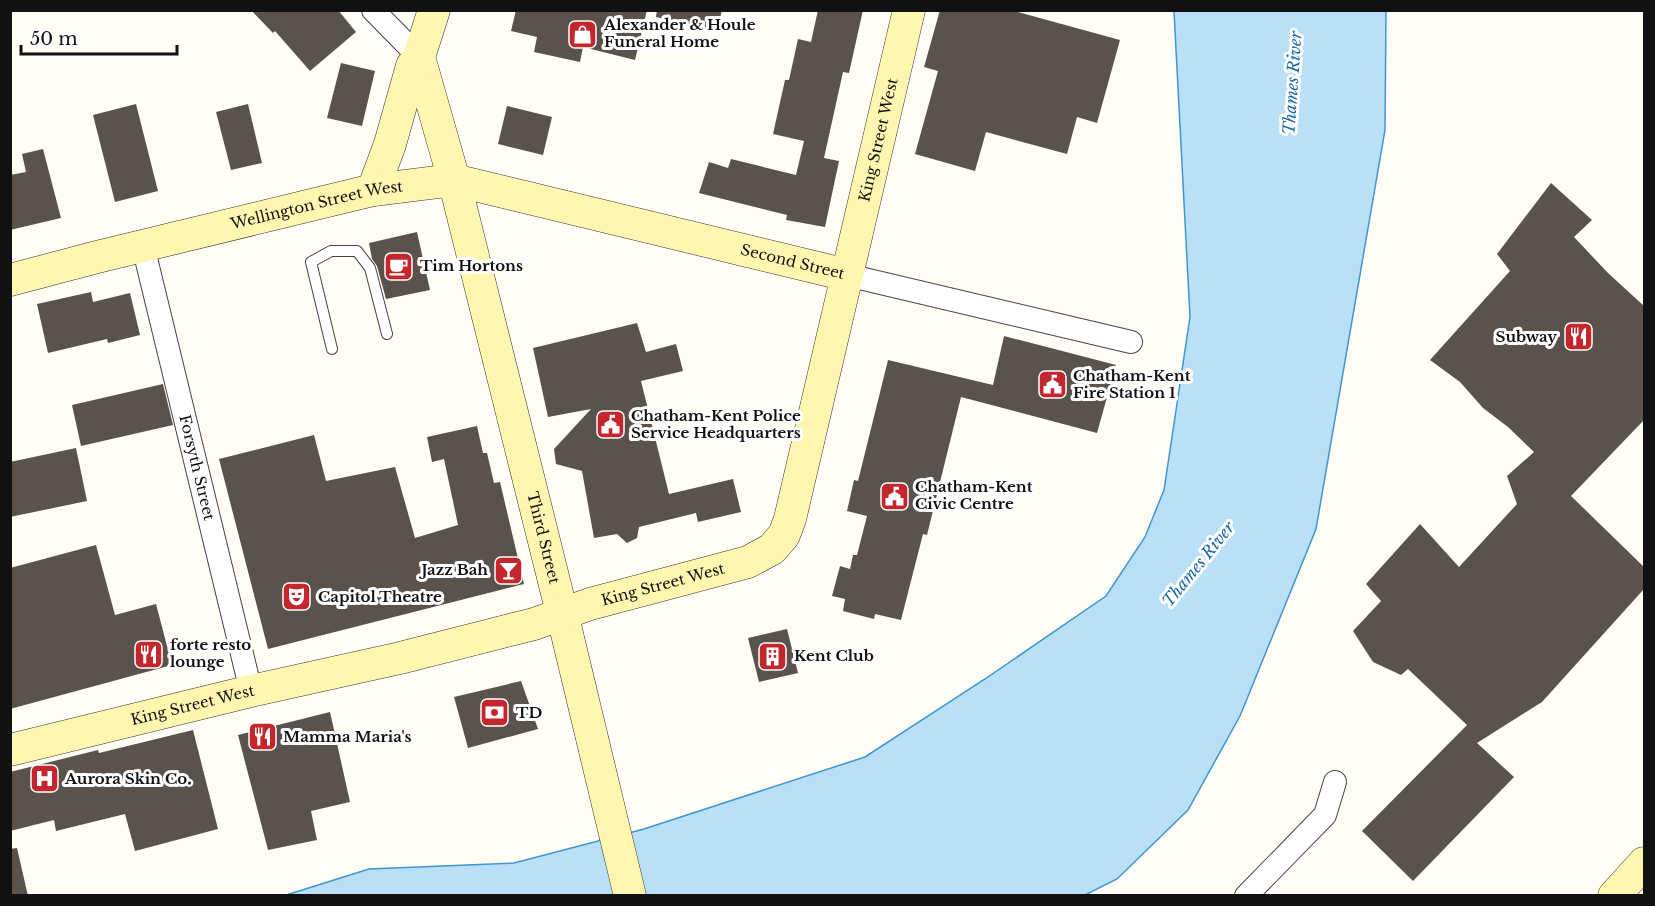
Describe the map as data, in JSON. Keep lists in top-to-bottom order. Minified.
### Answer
{"streets":{"street":["King Street West","Wellington Street West","Second Street","Forsyth Street","Third Street"]},"crossings":[["King Street West","Second Street"],["King Street West","Forsyth Street"],["King Street West","Third Street"],["Wellington Street West","Second Street"],["Wellington Street West","Forsyth Street"],["Wellington Street West","Third Street"],["Second Street","Third Street"]],"water":["Thames River"],"places":{"shop":["Alexander & Houle Funeral Home"],"cafe":["Tim Hortons"],"restaurant":["Subway","forte resto lounge","Mamma Maria's"],"public building":["Chatham-Kent Fire Station 1","Chatham-Kent Police Service Headquarters","Chatham-Kent Civic Centre"],"bar":["Jazz Bah"],"theatre":["Capitol Theatre"],"building":["Kent Club"],"bank":["TD"],"hospital":["Aurora Skin Co."]},"scale_bar":"50 m"}
